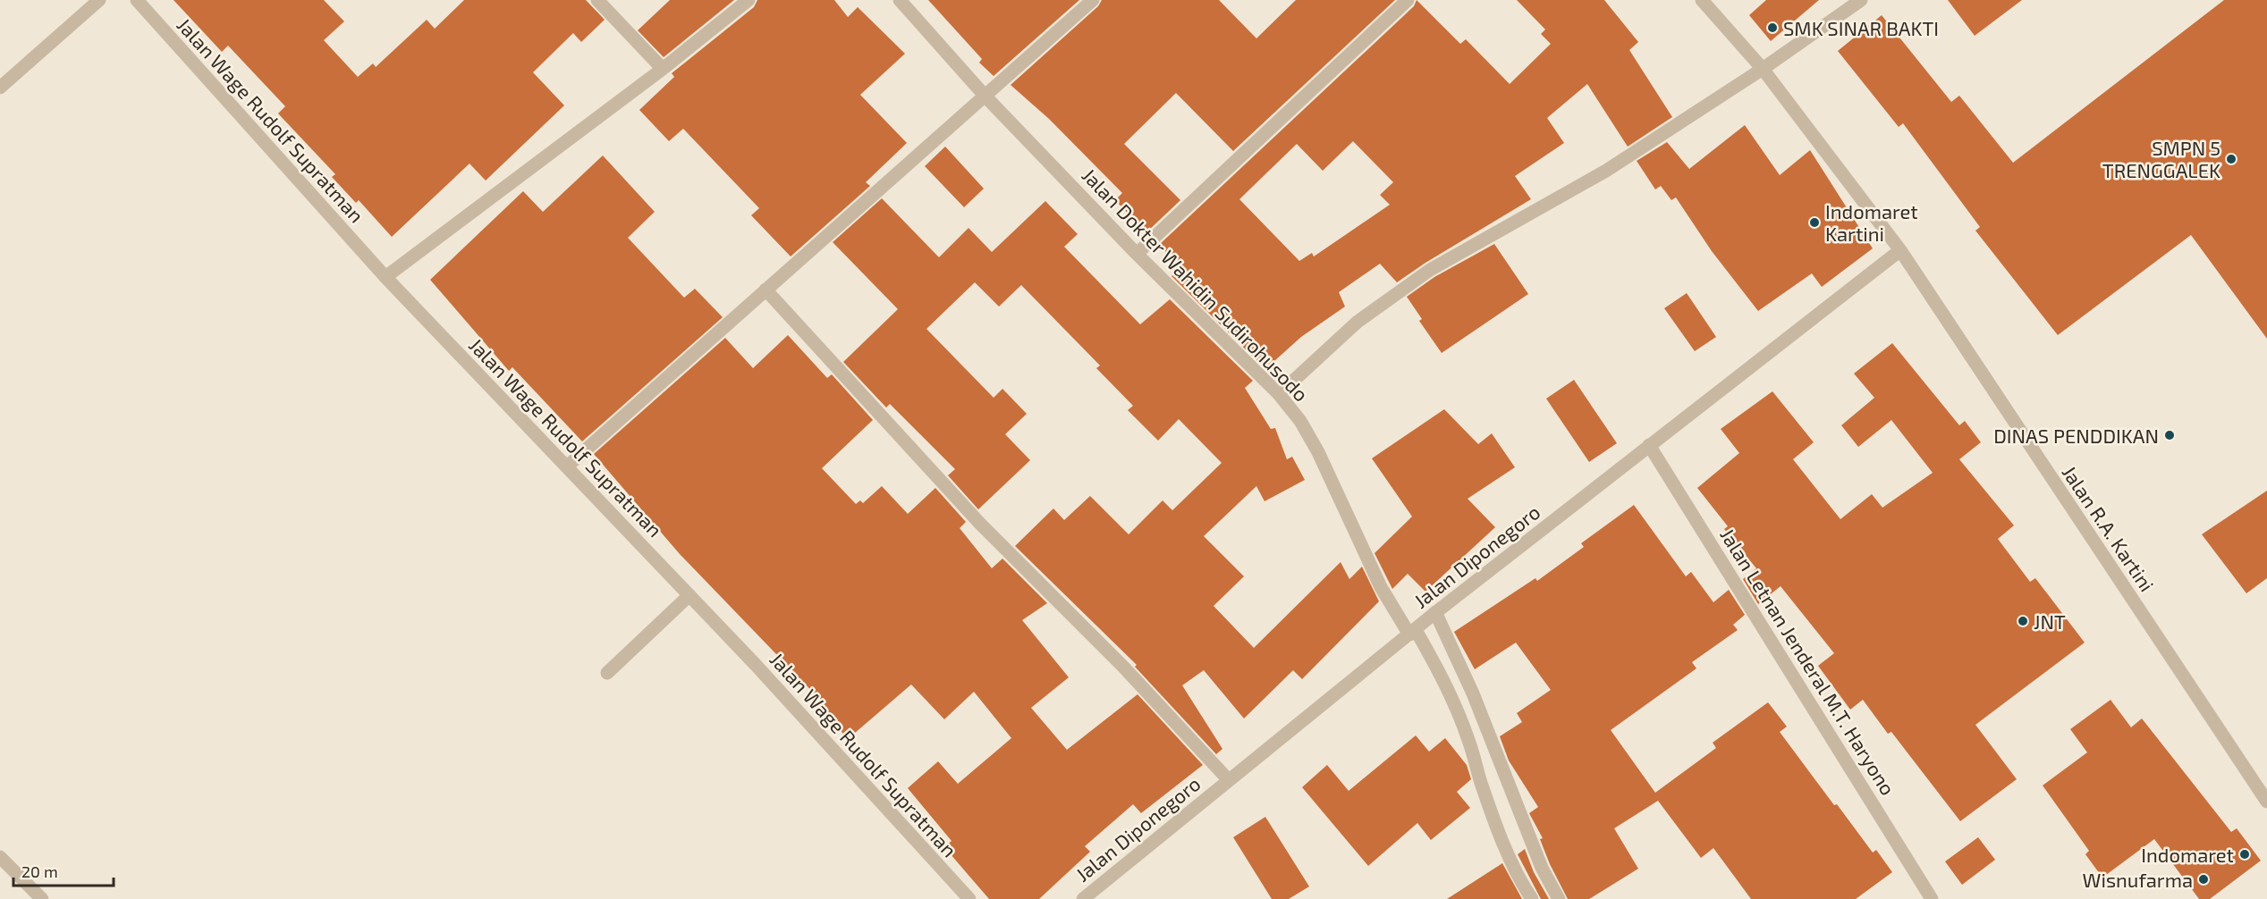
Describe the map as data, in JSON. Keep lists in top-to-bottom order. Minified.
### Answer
{"streets":{"street":["Jalan Wage Rudolf Supratman","Jalan Dokter Wahidin Sudirohusodo","Jalan R.A. Kartini","Jalan Diponegoro","Jalan Letnan Jenderal M.T. Haryono"]},"crossings":[["Jalan Dokter Wahidin Sudirohusodo","Jalan Diponegoro"],["Jalan R.A. Kartini","Jalan Diponegoro"],["Jalan Diponegoro","Jalan Letnan Jenderal M.T. Haryono"]],"places":["SMK SINAR BAKTI","SMPN 5 TRENGGALEK","Indomaret Kartini","DINAS PENDDIKAN","JNT","Indomaret","Wisnufarma"],"scale_bar":"20 m"}
